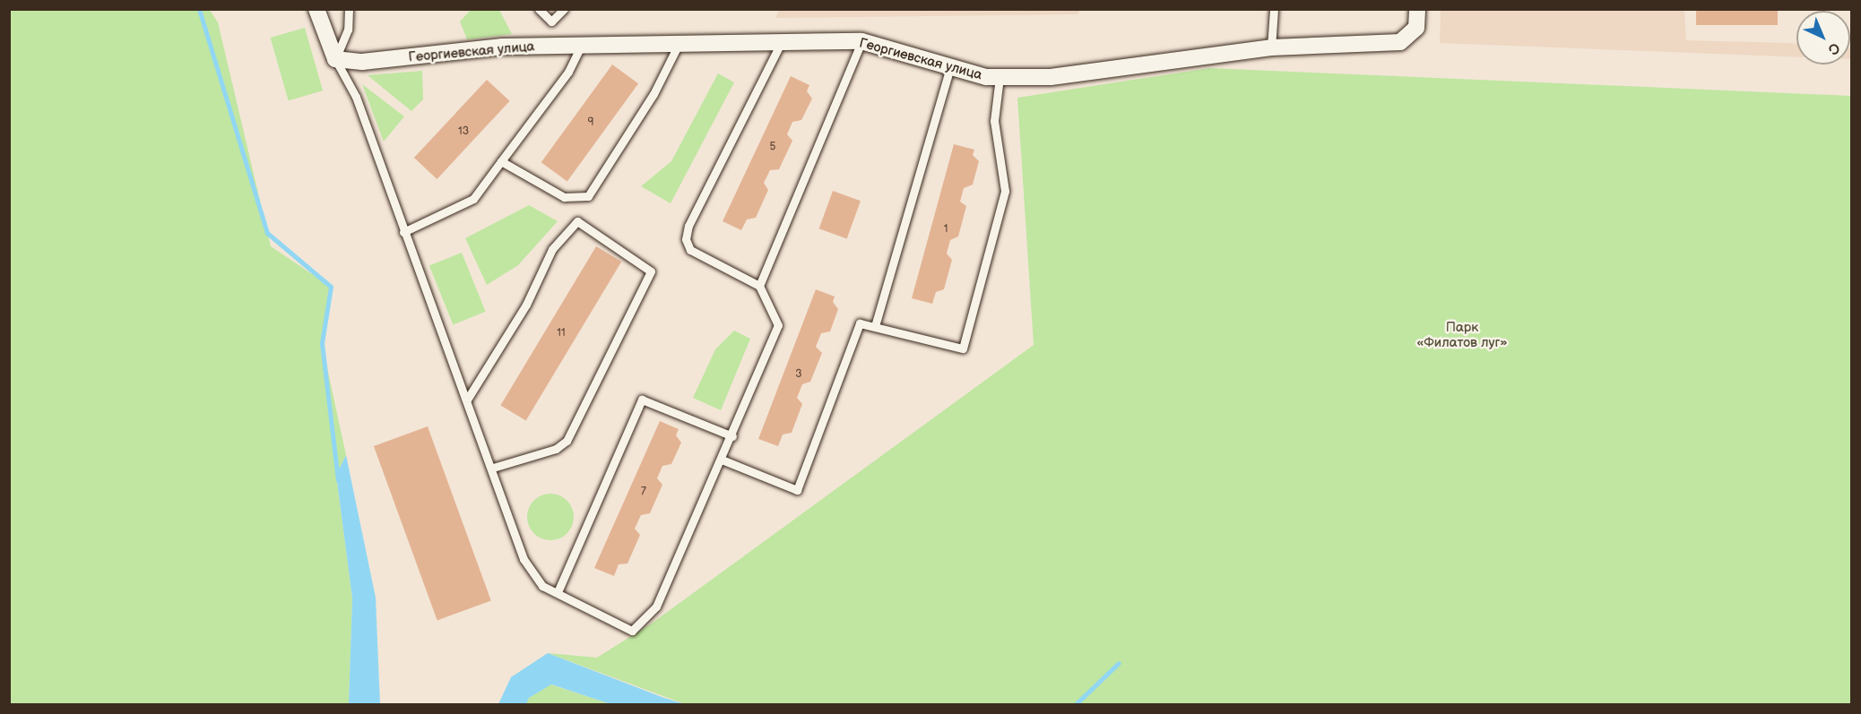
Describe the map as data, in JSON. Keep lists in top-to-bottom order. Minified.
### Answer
{"streets":{"street":["Георгиевская улица"]},"parks":["Парк «Филатов луг»"],"house_numbers":["9","13","5","1","11","3","7"],"north":"bottom right"}
